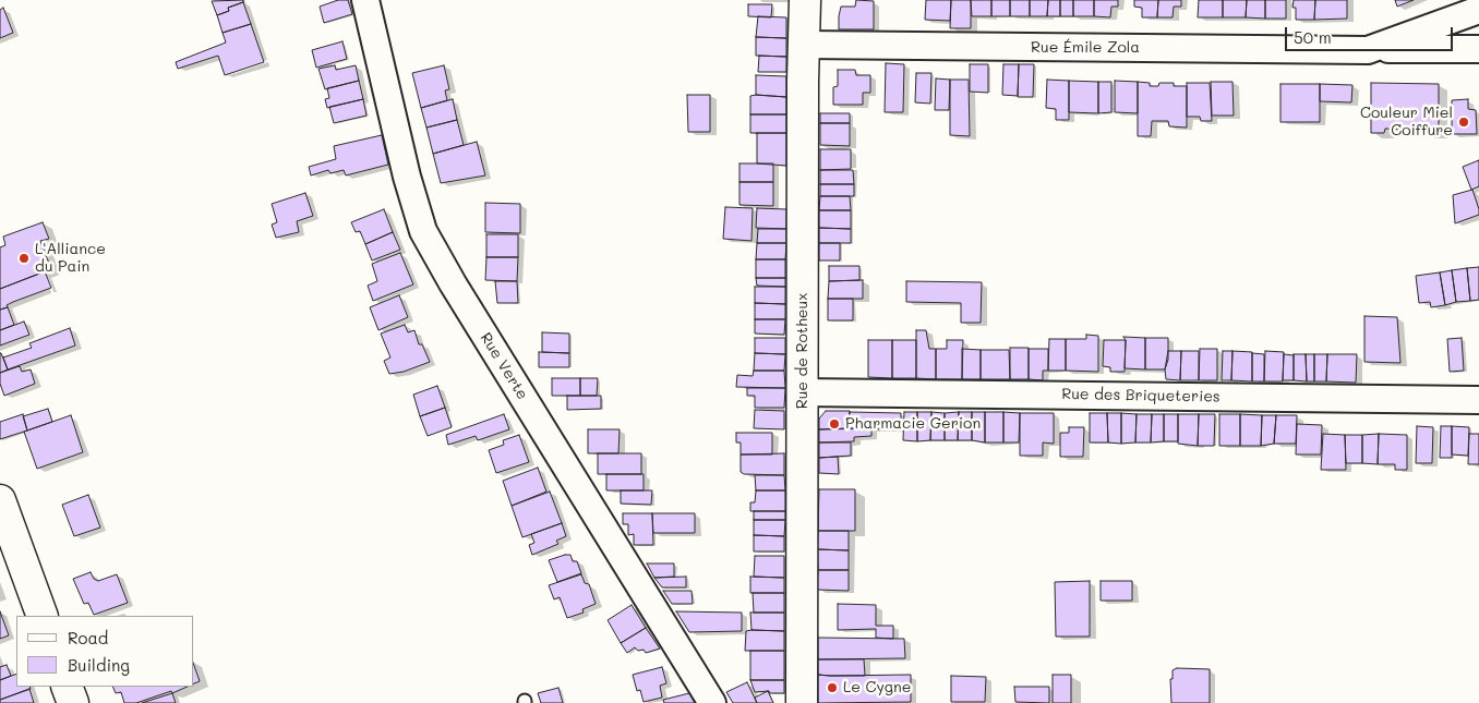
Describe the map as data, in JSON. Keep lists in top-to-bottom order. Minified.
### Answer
{"streets":{"street":["Rue Émile Zola","Rue de Rotheux","Rue Verte","Rue des Briqueteries"]},"crossings":[["Rue Émile Zola","Rue de Rotheux"],["Rue de Rotheux","Rue des Briqueteries"]],"places":["Couleur Miel Coiffure","L'Alliance du Pain","Pharmacie Gerion","Le Cygne"],"legend":["Road","Building"],"scale_bar":"50 m"}
